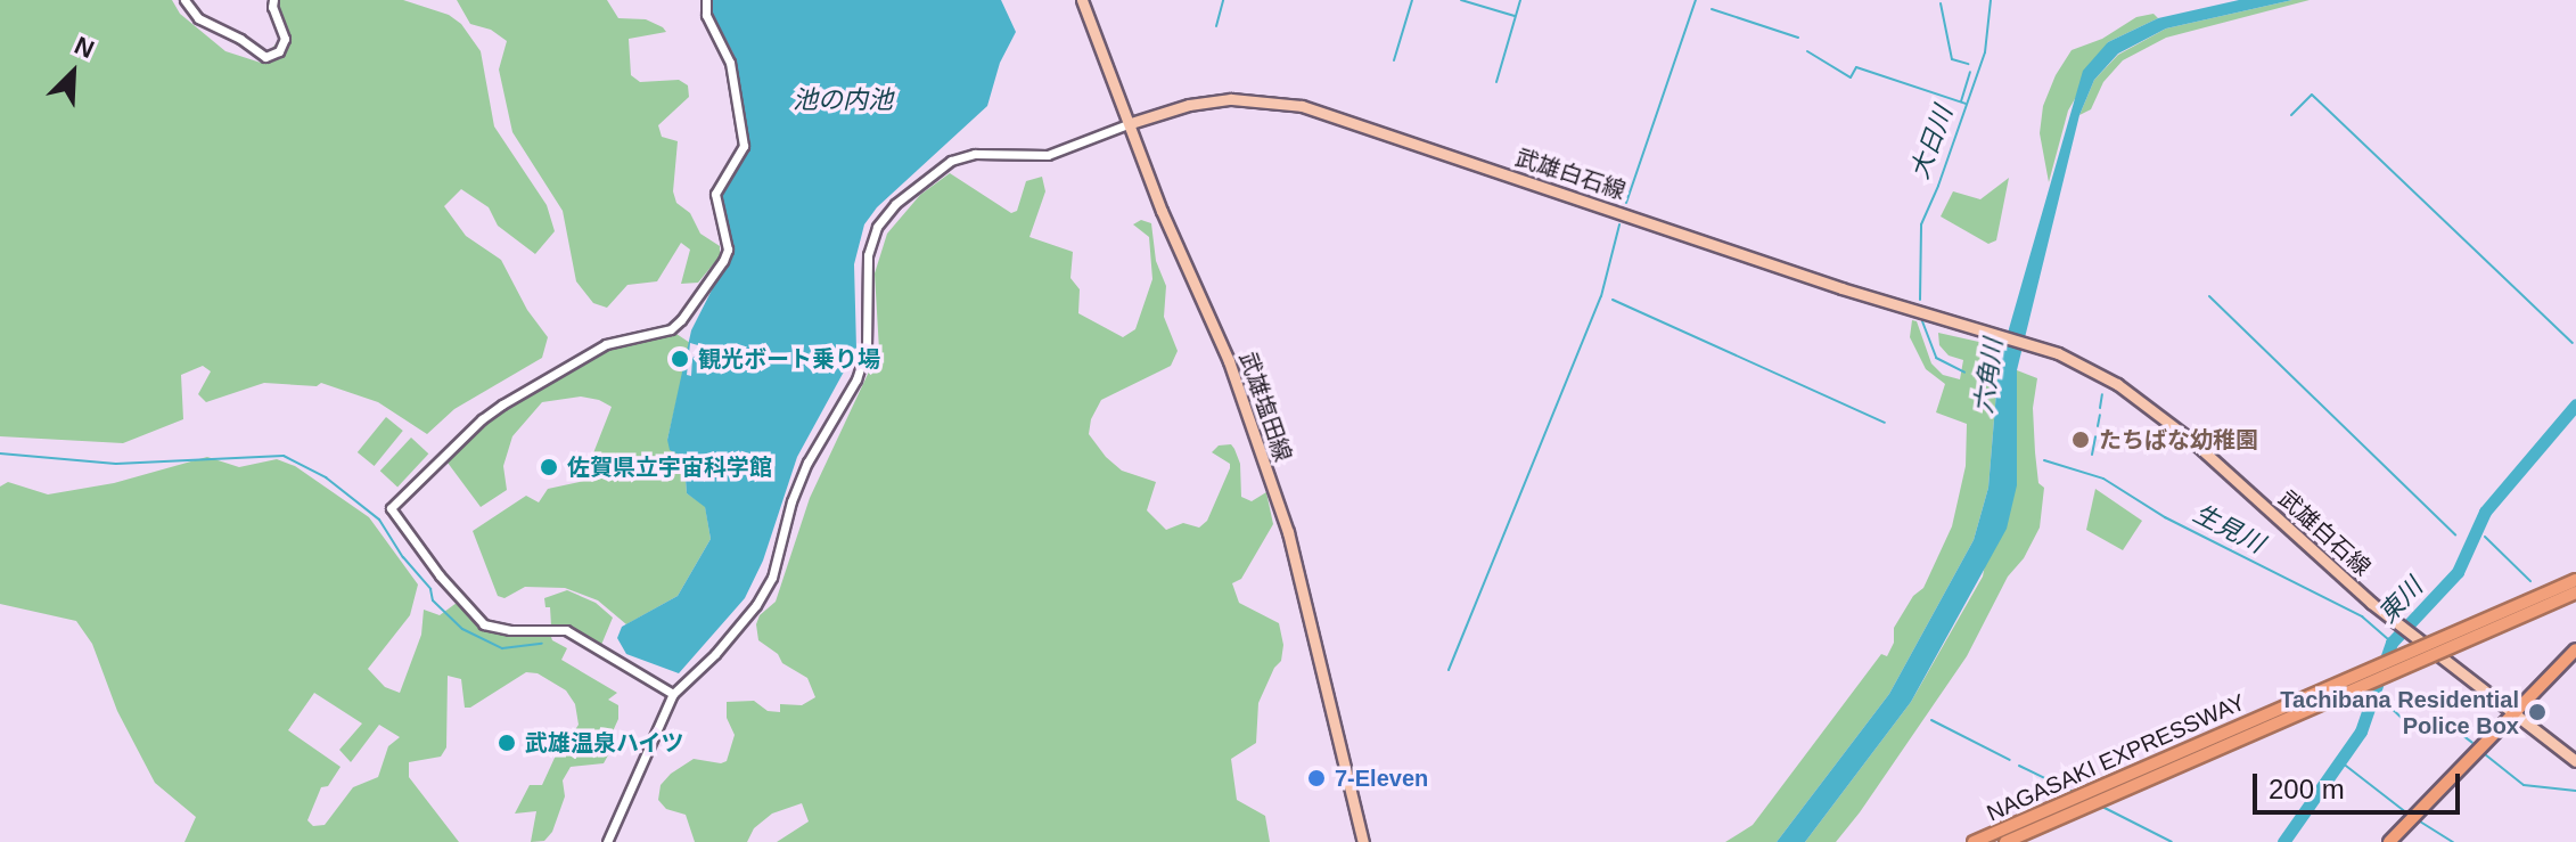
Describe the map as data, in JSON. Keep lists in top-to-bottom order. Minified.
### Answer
{"streets":{"highway":["NAGASAKI EXPRESSWAY"],"main road":["武雄白石線","武雄塩田線"]},"crossings":[["武雄白石線","武雄塩田線"]],"water":["池の内池","大日川","六角川","生見川","東川"],"places":["観光ボート乗り場","たちばな幼稚園","佐賀県立宇宙科学館","Tachibana Residential Police Box","武雄温泉ハイツ","7-Eleven"],"scale_bar":"200 m","north":"top right"}
